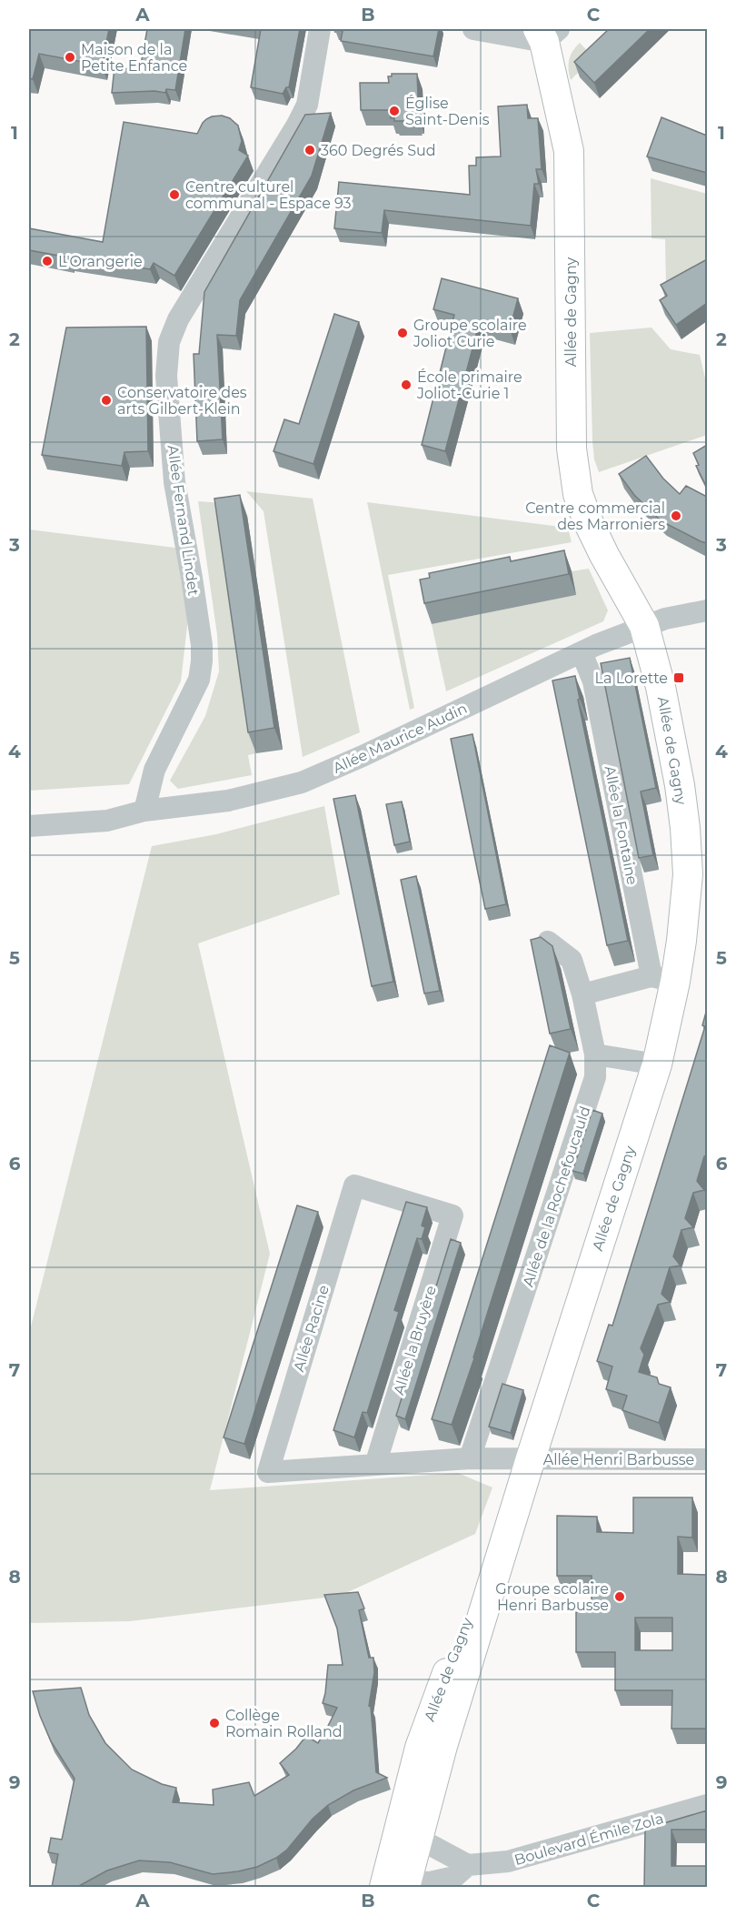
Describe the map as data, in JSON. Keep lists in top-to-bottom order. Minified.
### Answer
{"streets":{"main road":["Allée de Gagny"],"street":["Allée Fernand Lindet","Allée Maurice Audin","Allée la Fontaine","Allée de la Rochefoucauld","Allée Racine","Allée la Bruyère","Allée Henri Barbusse","Boulevard Émile Zola"]},"crossings":[["Allée de Gagny","Allée Maurice Audin"],["Allée de Gagny","Allée la Fontaine"],["Allée de Gagny","Allée Henri Barbusse"],["Allée de Gagny","Boulevard Émile Zola"],["Allée Fernand Lindet","Allée Maurice Audin"],["Allée Maurice Audin","Allée la Fontaine"],["Allée de la Rochefoucauld","Allée Henri Barbusse"],["Allée Racine","Allée la Bruyère"],["Allée Racine","Allée Henri Barbusse"],["Allée la Bruyère","Allée Henri Barbusse"]],"places":{"other":["Maison de la Petite Enfance","Église Saint-Denis","360 Degrés Sud","Centre culturel communal - Espace 93","L'Orangerie","Groupe scolaire Joliot Curie","École primaire Joliot-Curie 1","Conservatoire des arts Gilbert-Klein","Centre commercial des Marroniers","Groupe scolaire Henri Barbusse","Collège Romain Rolland"],"transit":["La Lorette"]},"grid":{"columns":["A","B","C"],"rows":["1","2","3","4","5","6","7","8","9"]}}
